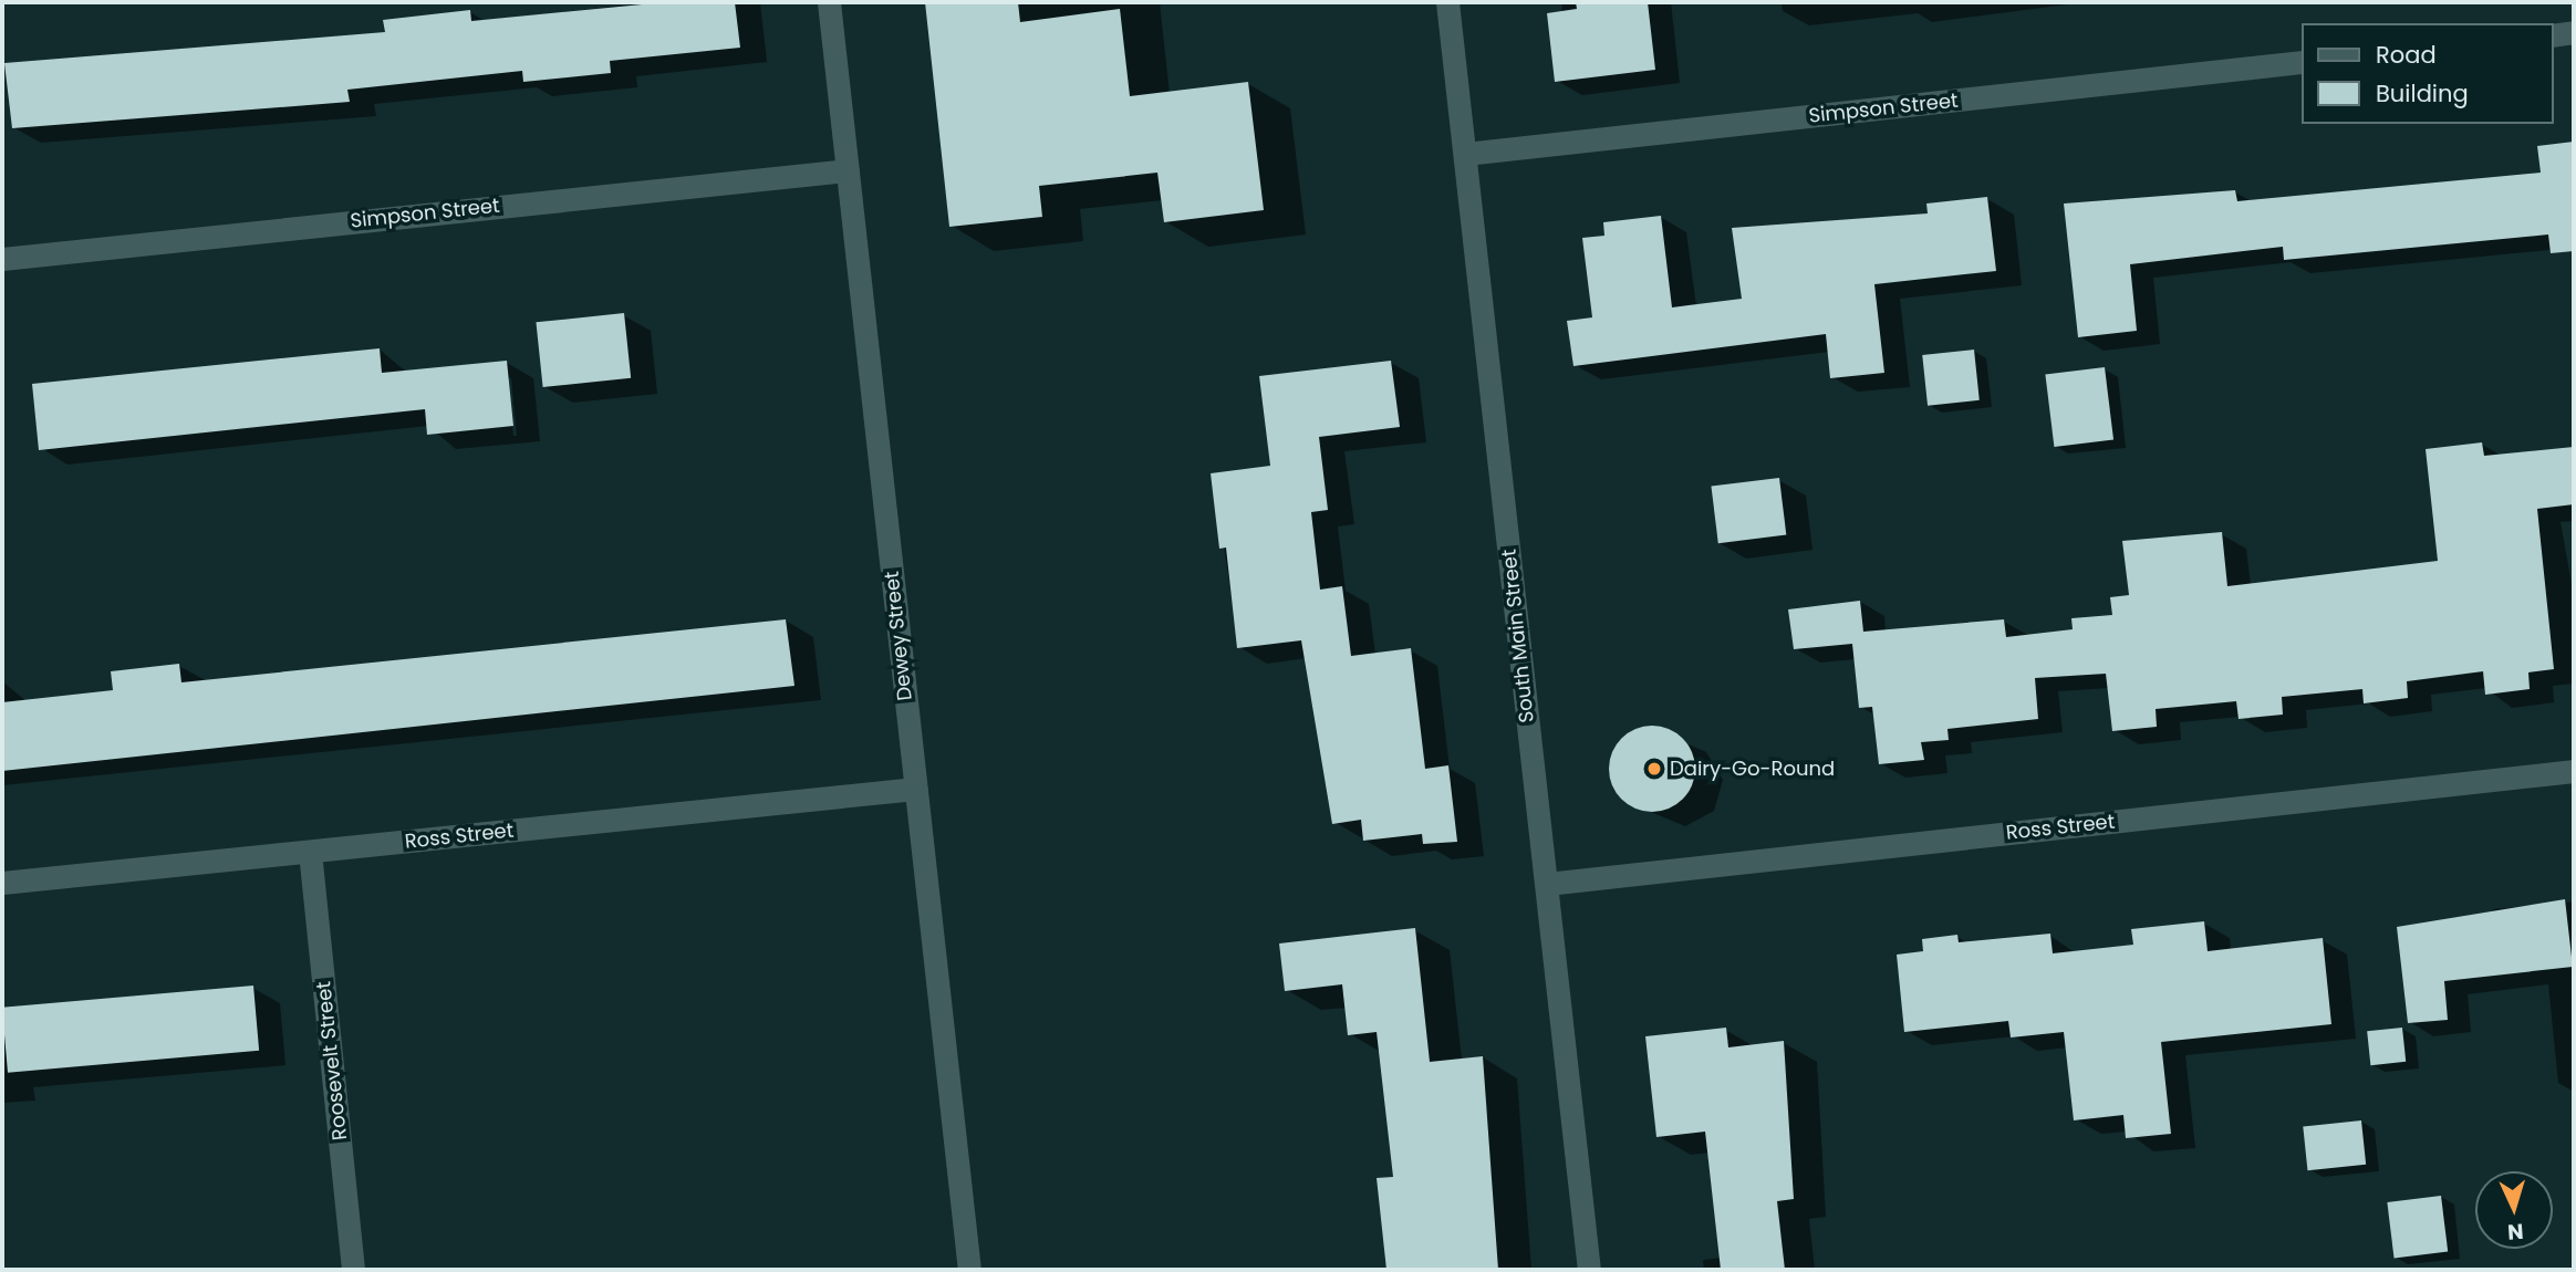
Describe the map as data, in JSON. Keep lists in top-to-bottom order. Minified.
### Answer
{"streets":{"street":["Simpson Street","Dewey Street","South Main Street","Ross Street","Roosevelt Street"]},"crossings":[["Simpson Street","Dewey Street"],["Simpson Street","South Main Street"],["Dewey Street","Ross Street"],["South Main Street","Ross Street"],["Ross Street","Roosevelt Street"]],"places":["Dairy-Go-Round"],"legend":["Road","Building"],"north":"bottom"}
